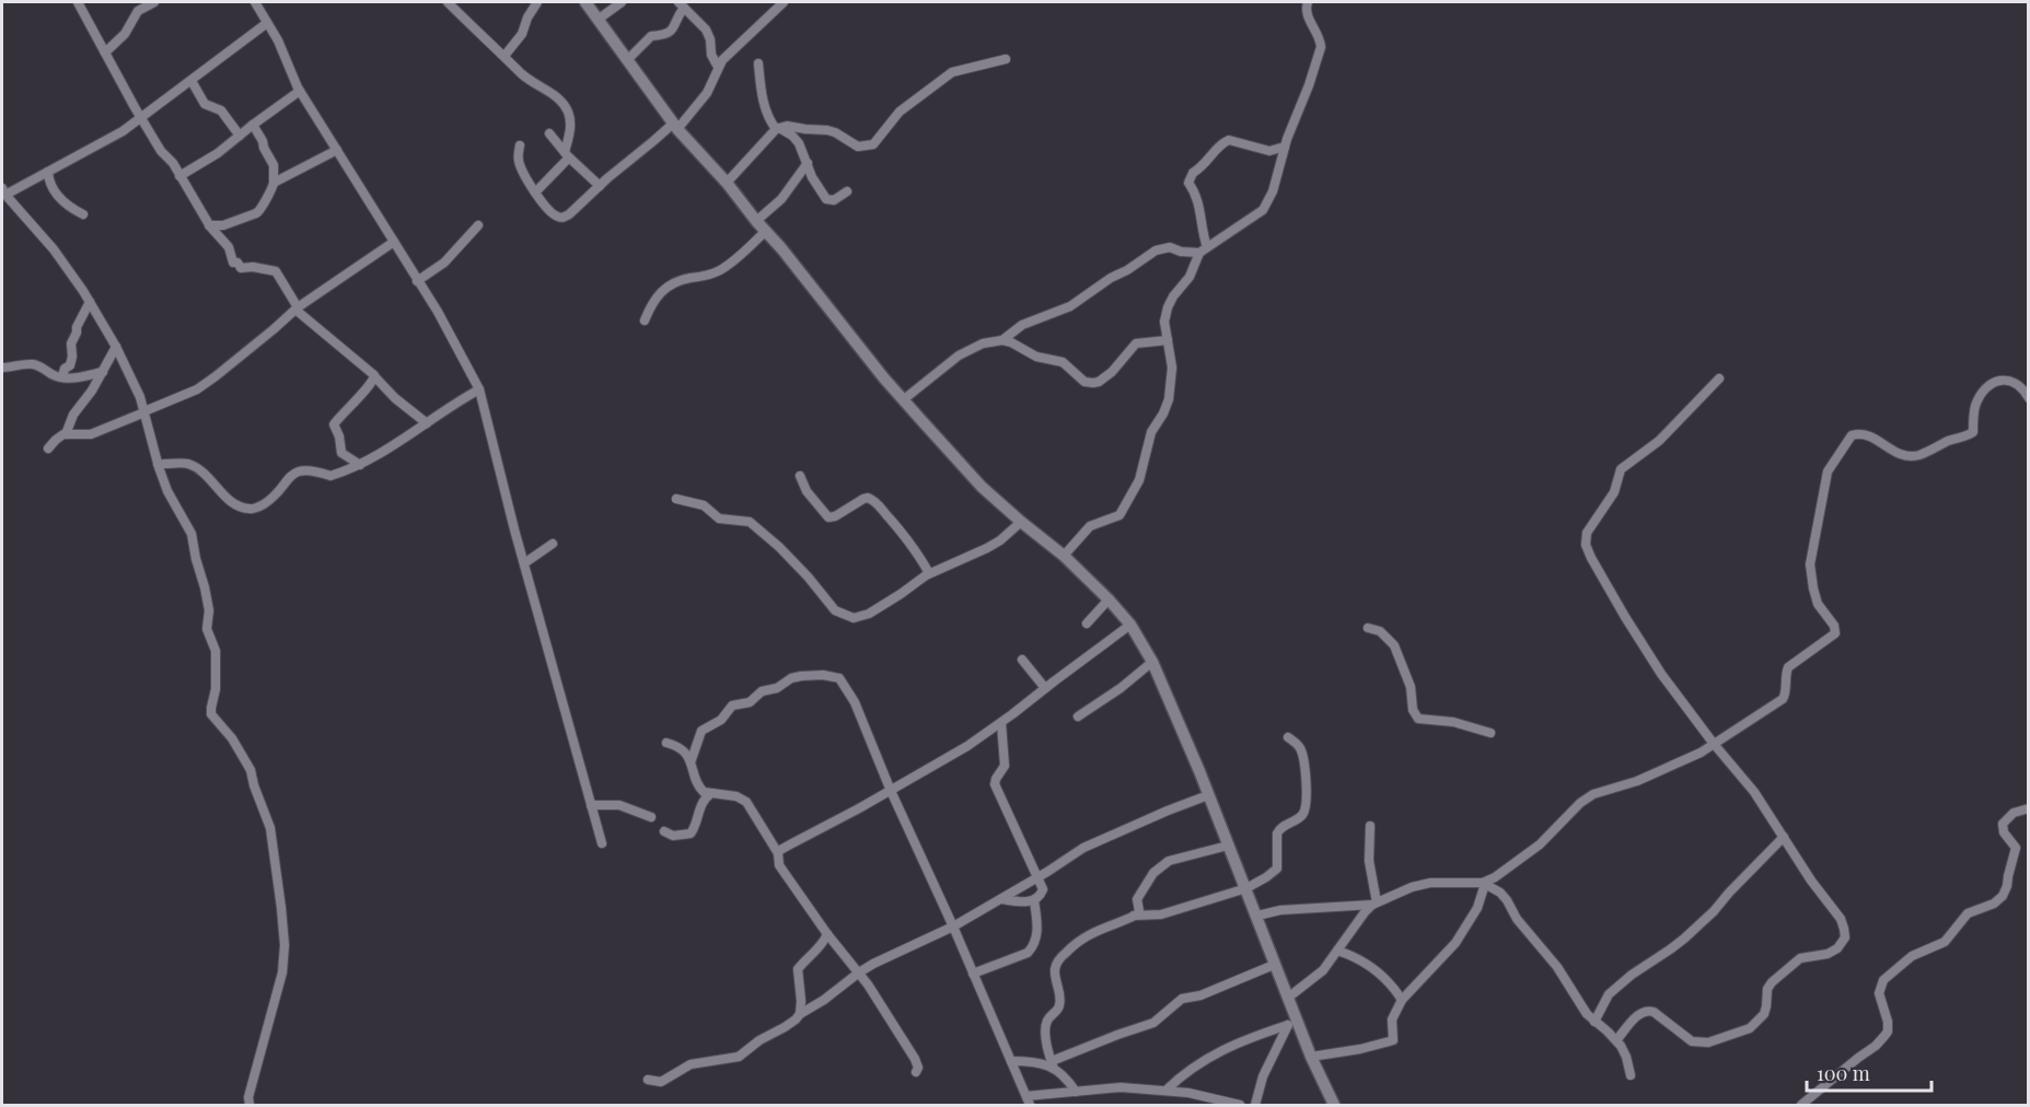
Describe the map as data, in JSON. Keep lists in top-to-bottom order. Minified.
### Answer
{"scale_bar":"100 m"}
